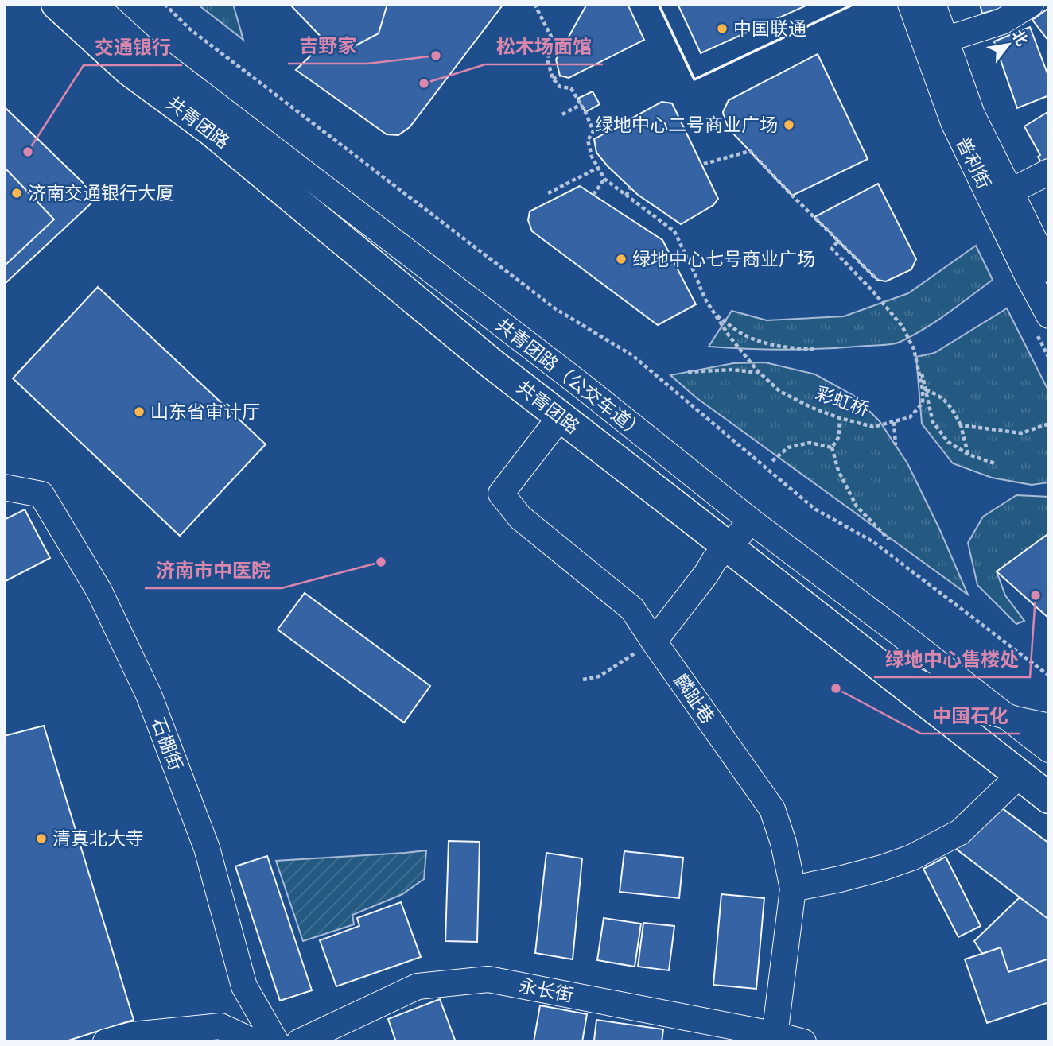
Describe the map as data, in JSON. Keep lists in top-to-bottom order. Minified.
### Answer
{"streets":{"main road":["共青团路"],"street":["普利街","共青团路（公交车道）","麟趾巷","石棚街","永长街"],"path":["彩虹桥"]},"crossings":[["共青团路","麟趾巷"],["麟趾巷","永长街"]],"places":["中国联通","吉野家","松木场面馆","绿地中心二号商业广场","交通银行","济南交通银行大厦","绿地中心七号商业广场","山东省审计厅","济南市中医院","绿地中心售楼处","中国石化","清真北大寺"],"north":"top right"}
